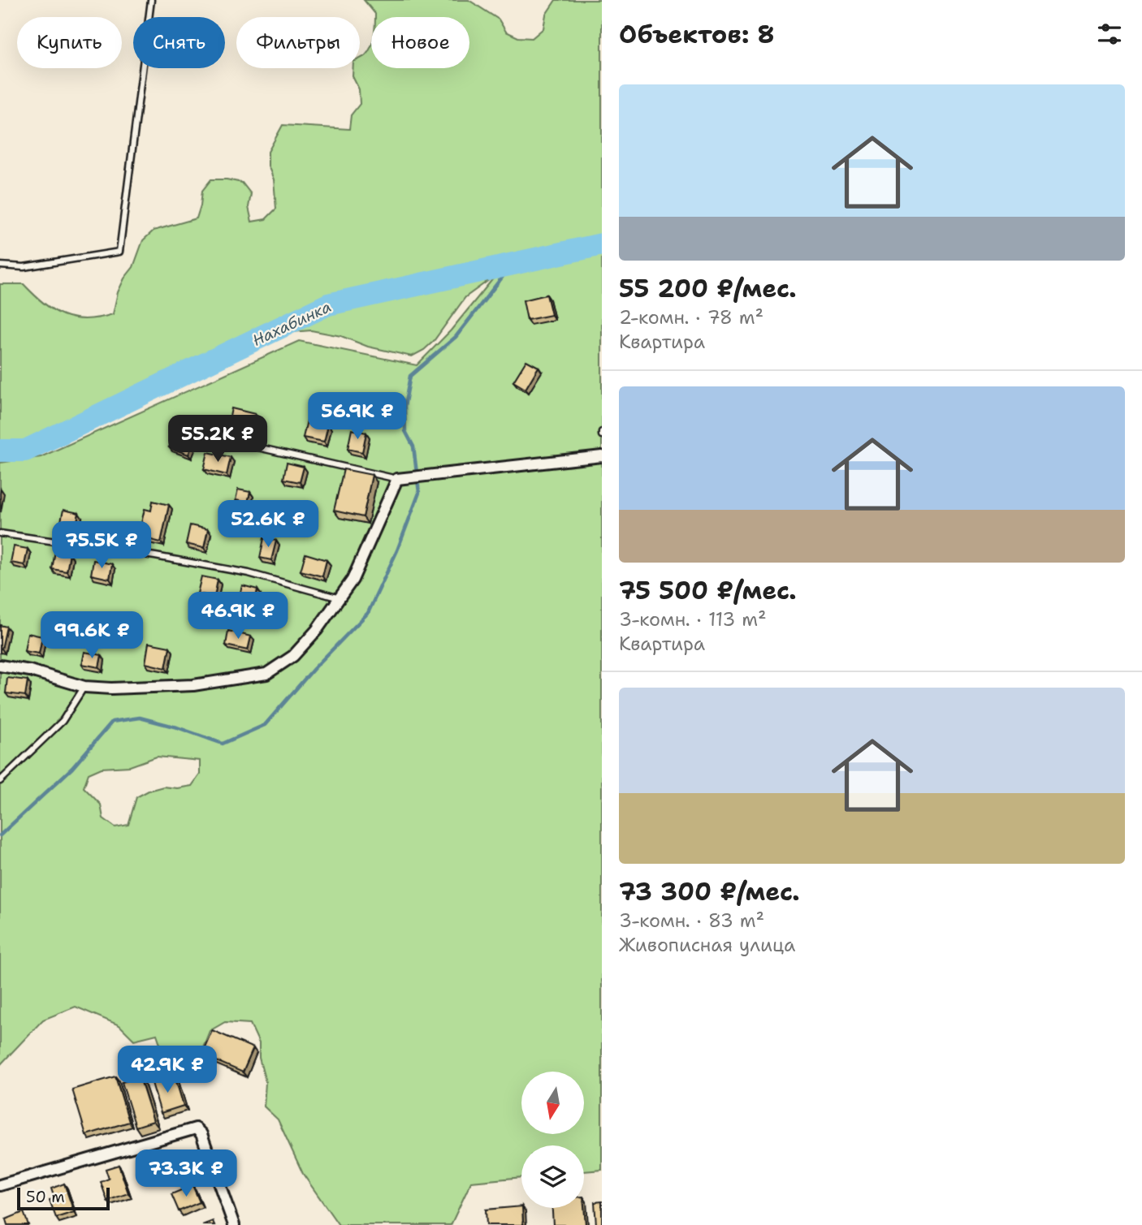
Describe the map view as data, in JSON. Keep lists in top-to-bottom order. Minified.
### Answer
{"water":["Нахабинка"],"scale_bar":"50 m","north":"bottom","page":{"heading":"Объектов: 8","chip":["Купить","Снять","Фильтры","Новое"],"list":[{"name":"55 200 ₽/мес.","note":"2-комн. · 78 m² · Квартира"},{"name":"75 500 ₽/мес.","note":"3-комн. · 113 m² · Квартира"},{"name":"73 300 ₽/мес.","note":"3-комн. · 83 m² · Живописная улица"}],"price":["56.9K ₽","55.2K ₽","52.6K ₽","75.5K ₽","46.9K ₽","99.6K ₽","42.9K ₽","73.3K ₽"],"scale":"50 m"}}
